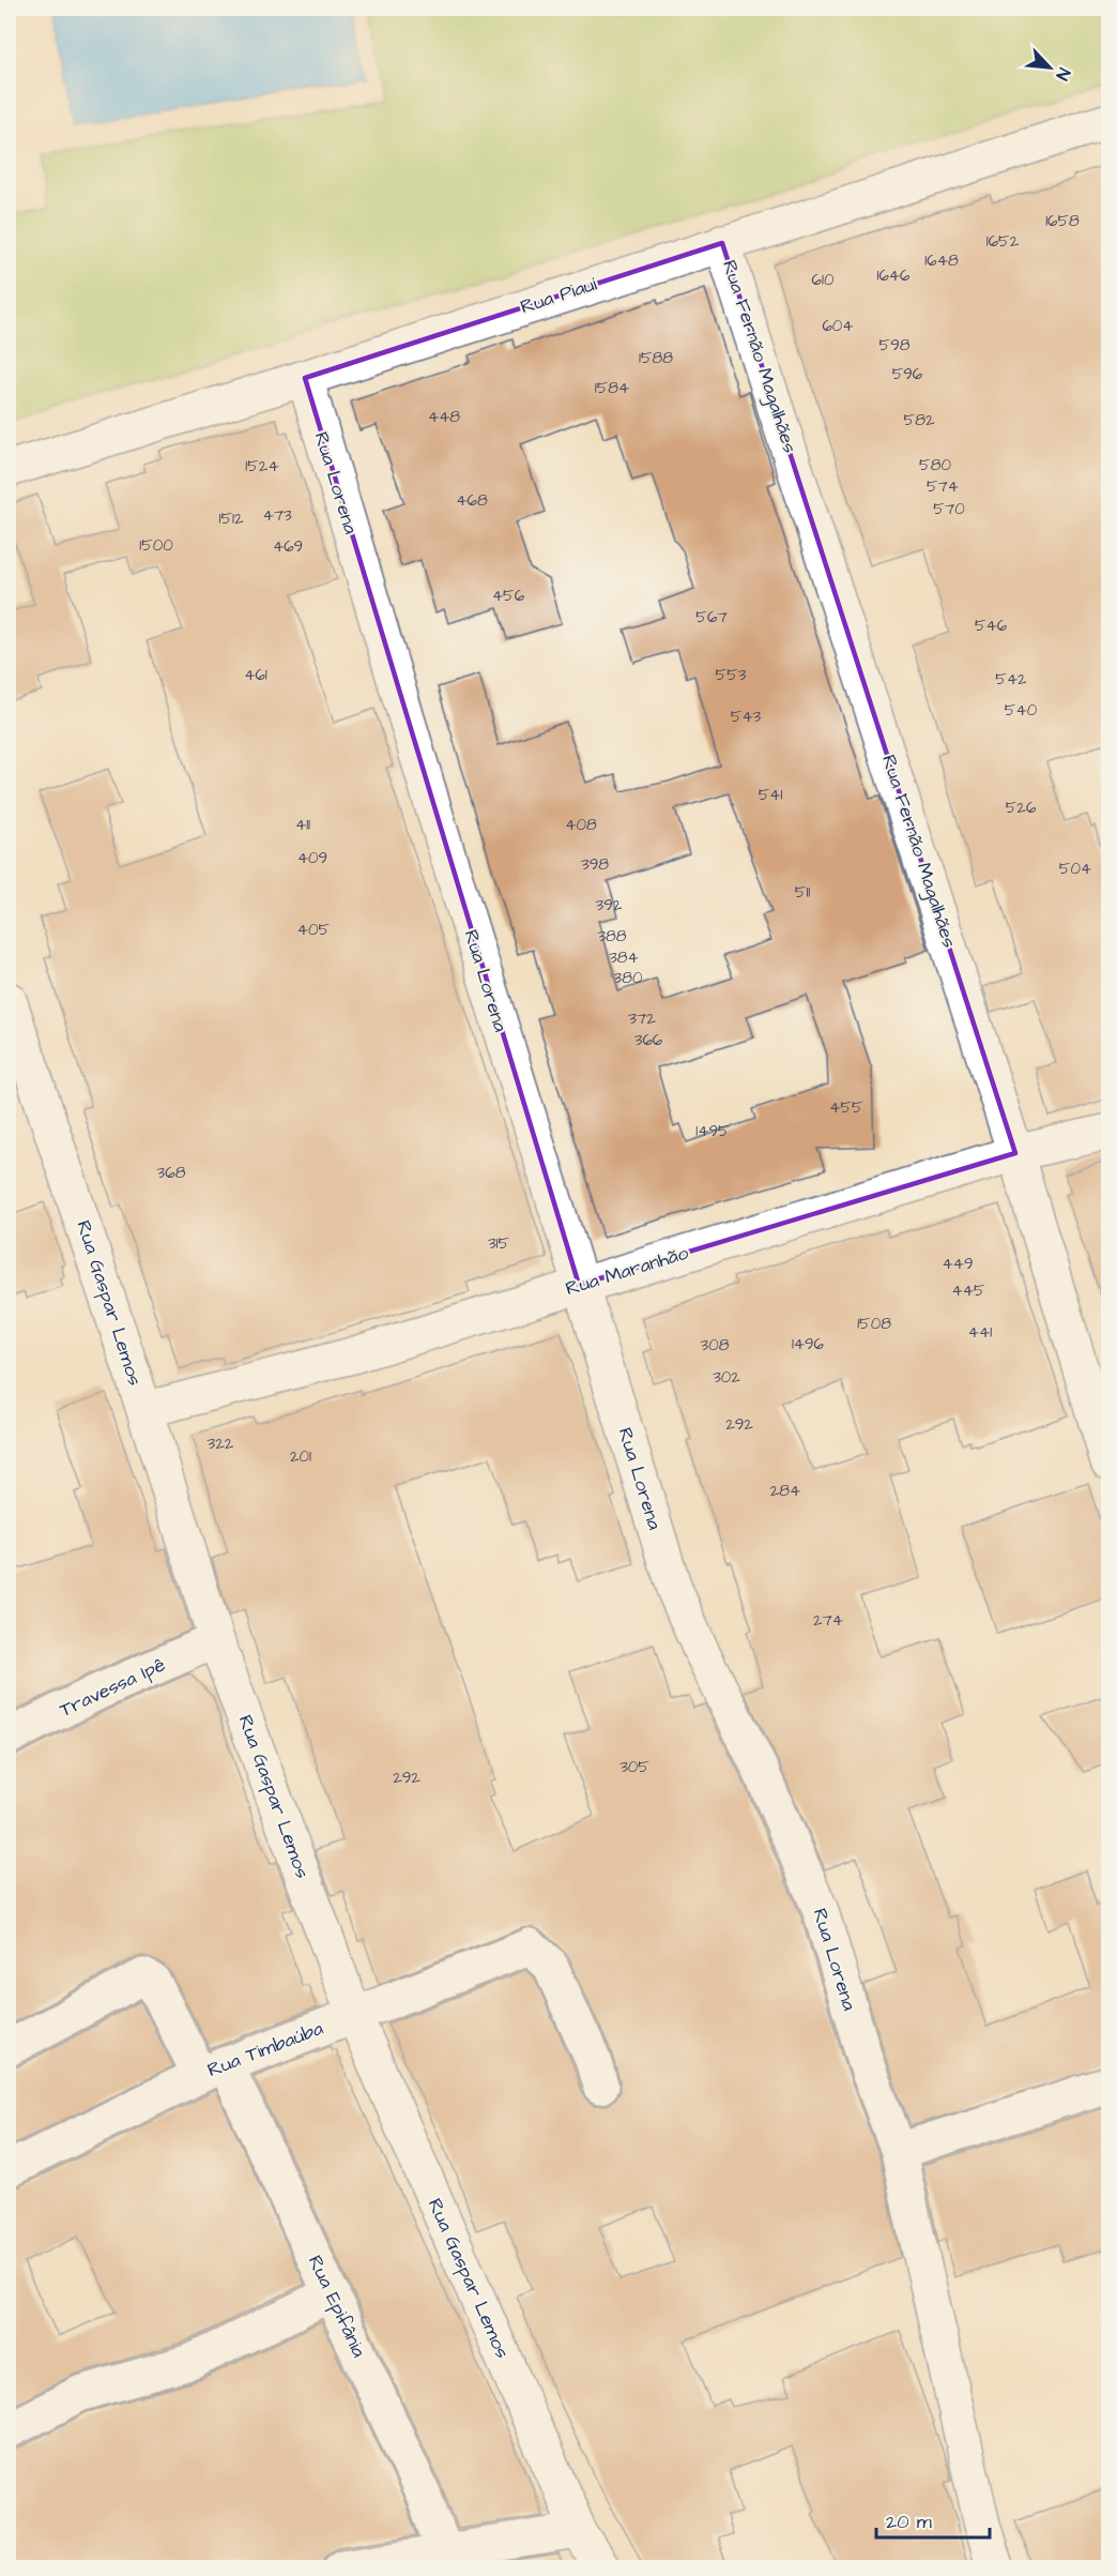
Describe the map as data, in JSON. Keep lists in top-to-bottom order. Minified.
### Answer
{"streets":{"street":["Rua Piauí","Rua Fernão Magalhães","Rua Lorena","Rua Maranhão","Rua Gaspar Lemos","Travessa Ipê","Rua Timbaúba","Rua Epifânia"]},"crossings":[["Rua Piauí","Rua Fernão Magalhães"],["Rua Piauí","Rua Lorena"],["Rua Fernão Magalhães","Rua Maranhão"],["Rua Lorena","Rua Maranhão"],["Rua Maranhão","Rua Gaspar Lemos"],["Rua Gaspar Lemos","Travessa Ipê"],["Rua Gaspar Lemos","Rua Timbaúba"],["Rua Timbaúba","Rua Epifânia"]],"house_numbers":["1658","1652","1648","1646","610","604","598","1588","596","1584","448","582","580","1524","574","468","570","473","1512","1500","469","456","567","546","461","553","542","540","543","541","526","411","408","409","398","504","511","392","405","388","384","380","372","366","455","1495","368","315","449","445","1508","441","1496","308","302","292","322","201","284","274","305","292"],"scale_bar":"20 m","north":"bottom right"}
